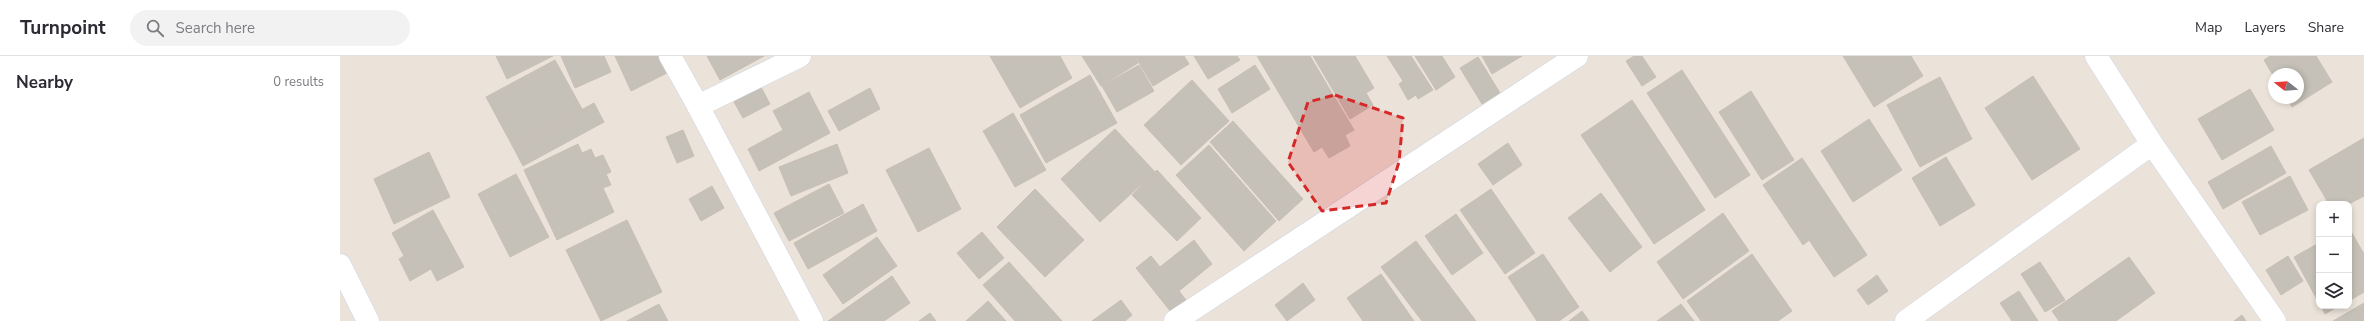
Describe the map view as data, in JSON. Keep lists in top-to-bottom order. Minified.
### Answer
{"north":"left","page":{"header":"Turnpoint","search":"Search here","nav":["Map","Layers","Share"],"heading":["Nearby","0 results"],"map_buttons":["+","−"]}}
